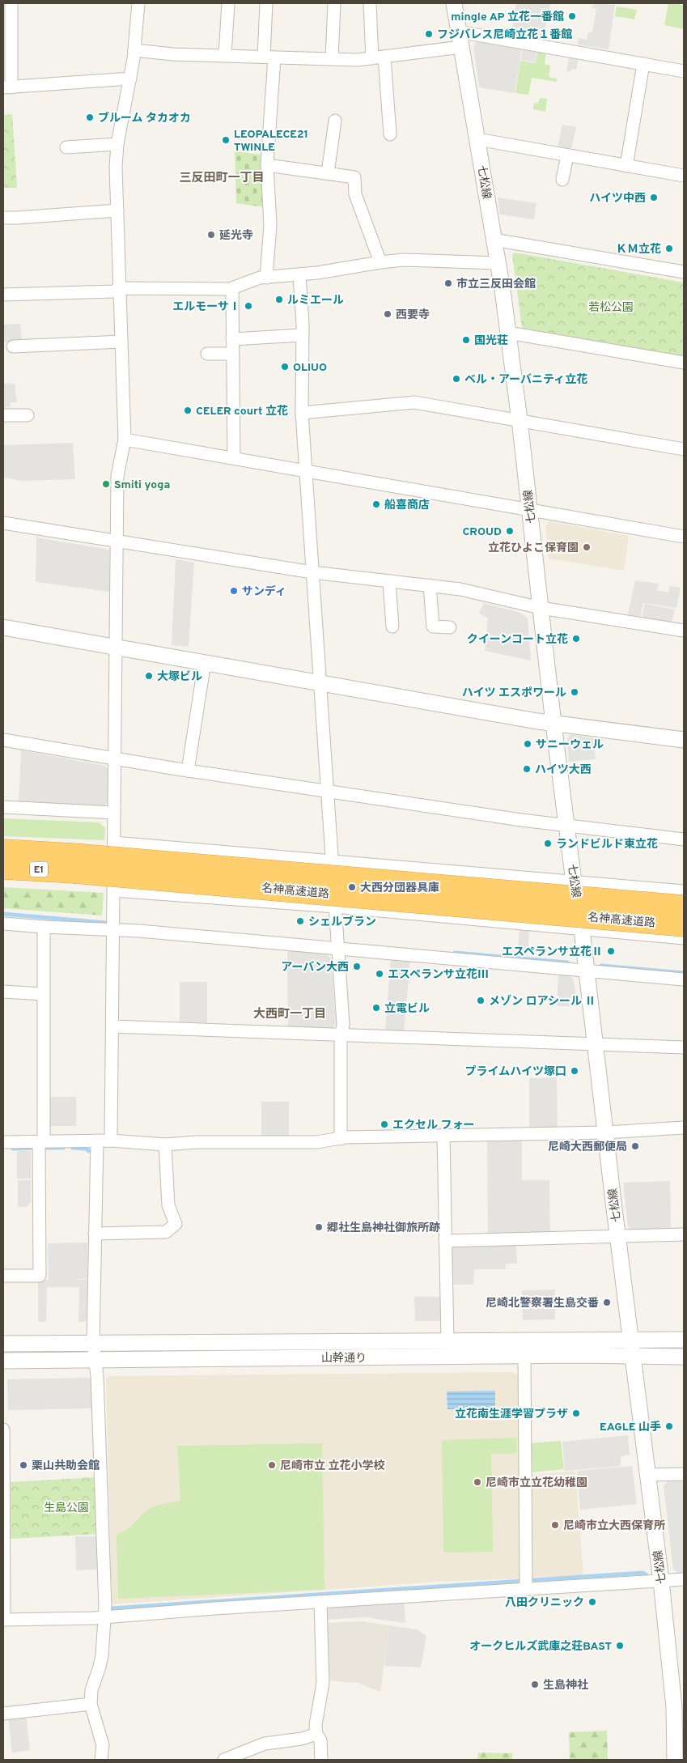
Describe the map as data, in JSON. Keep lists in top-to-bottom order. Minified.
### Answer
{"streets":{"highway":["E1","名神高速道路"],"street":["七松線","山幹通り"]},"crossings":[["七松線","山幹通り"]],"districts":["三反田町一丁目","大西町一丁目"],"parks":["若松公園","生島公園"],"places":["mingle AP 立花一番館","フジバレス尼崎立花１番館","ブルーム タカオカ","LEOPALECE21 TWINLE","ハイツ中西","延光寺","ＫＭ立花","市立三反田会館","ルミエール","エルモーサⅠ","西要寺","国光荘","OLIUO","ベル・アーバニティ立花","CELER court 立花","Smiti yoga","船喜商店","CROUD","立花ひよこ保育園","サンディ","クイーンコート立花","大塚ビル","ハイツ エスポワール","サニーウェル","ハイツ大西","ランドビルド東立花","大西分団器具庫","シェルブラン","エスペランサ立花Ⅱ","アーバン大西","エスペランサ立花Ⅲ","メゾン ロアシール Ⅱ","立電ビル","プライムハイツ塚口","エクセル フォー","尼崎大西郵便局","郷社生島神社御旅所跡","尼崎北警察署生島交番","立花南生涯学習プラザ","EAGLE 山手","栗山共助会館","尼崎市立 立花小学校","尼崎市立立花幼稚園","尼崎市立大西保育所","八田クリニック","オークヒルズ武庫之荘BAST","生島神社"]}
